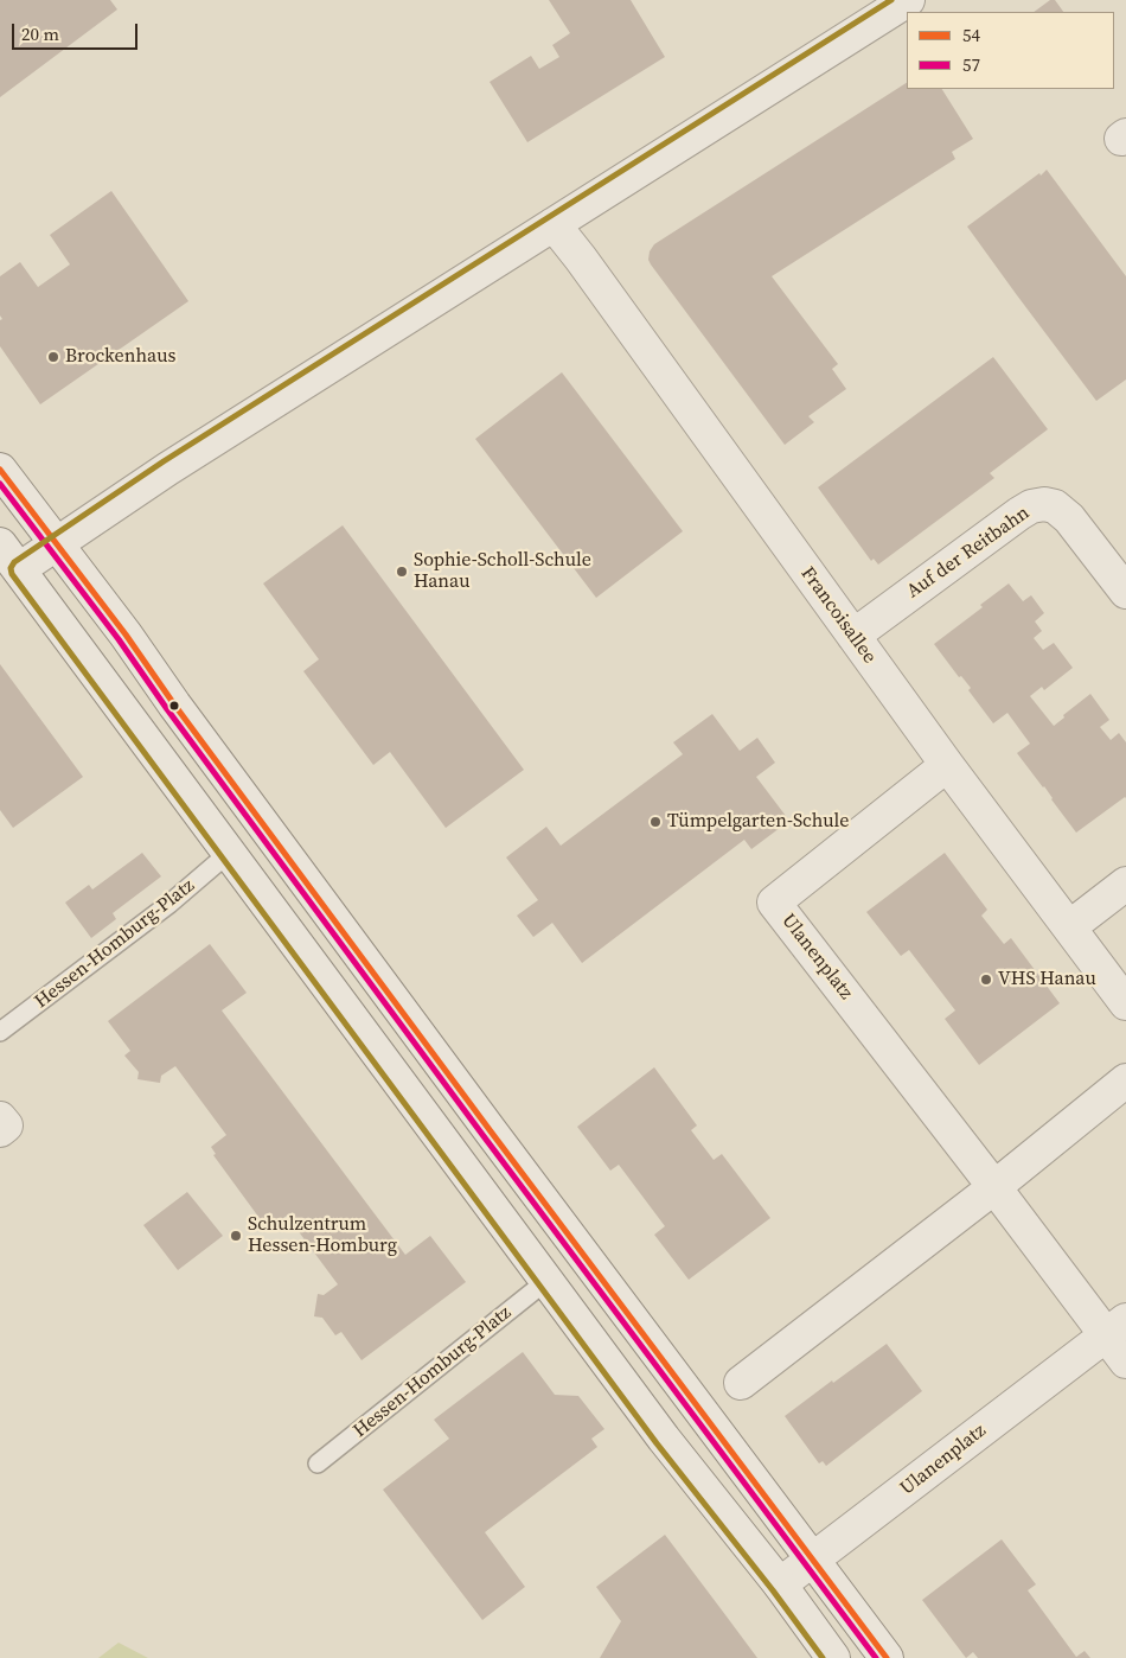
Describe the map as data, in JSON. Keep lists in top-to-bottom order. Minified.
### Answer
{"streets":{"street":["Auf der Reitbahn","Francoisallee","Ulanenplatz"],"lane":["Hessen-Homburg-Platz"]},"crossings":[["Auf der Reitbahn","Francoisallee"],["Francoisallee","Ulanenplatz"]],"places":["Brockenhaus","Sophie-Scholl-Schule Hanau","Tümpelgarten-Schule","VHS Hanau","Schulzentrum Hessen-Homburg"],"lines":["transit line 54","transit line 57"],"legend":["54","57"],"scale_bar":"20 m"}
